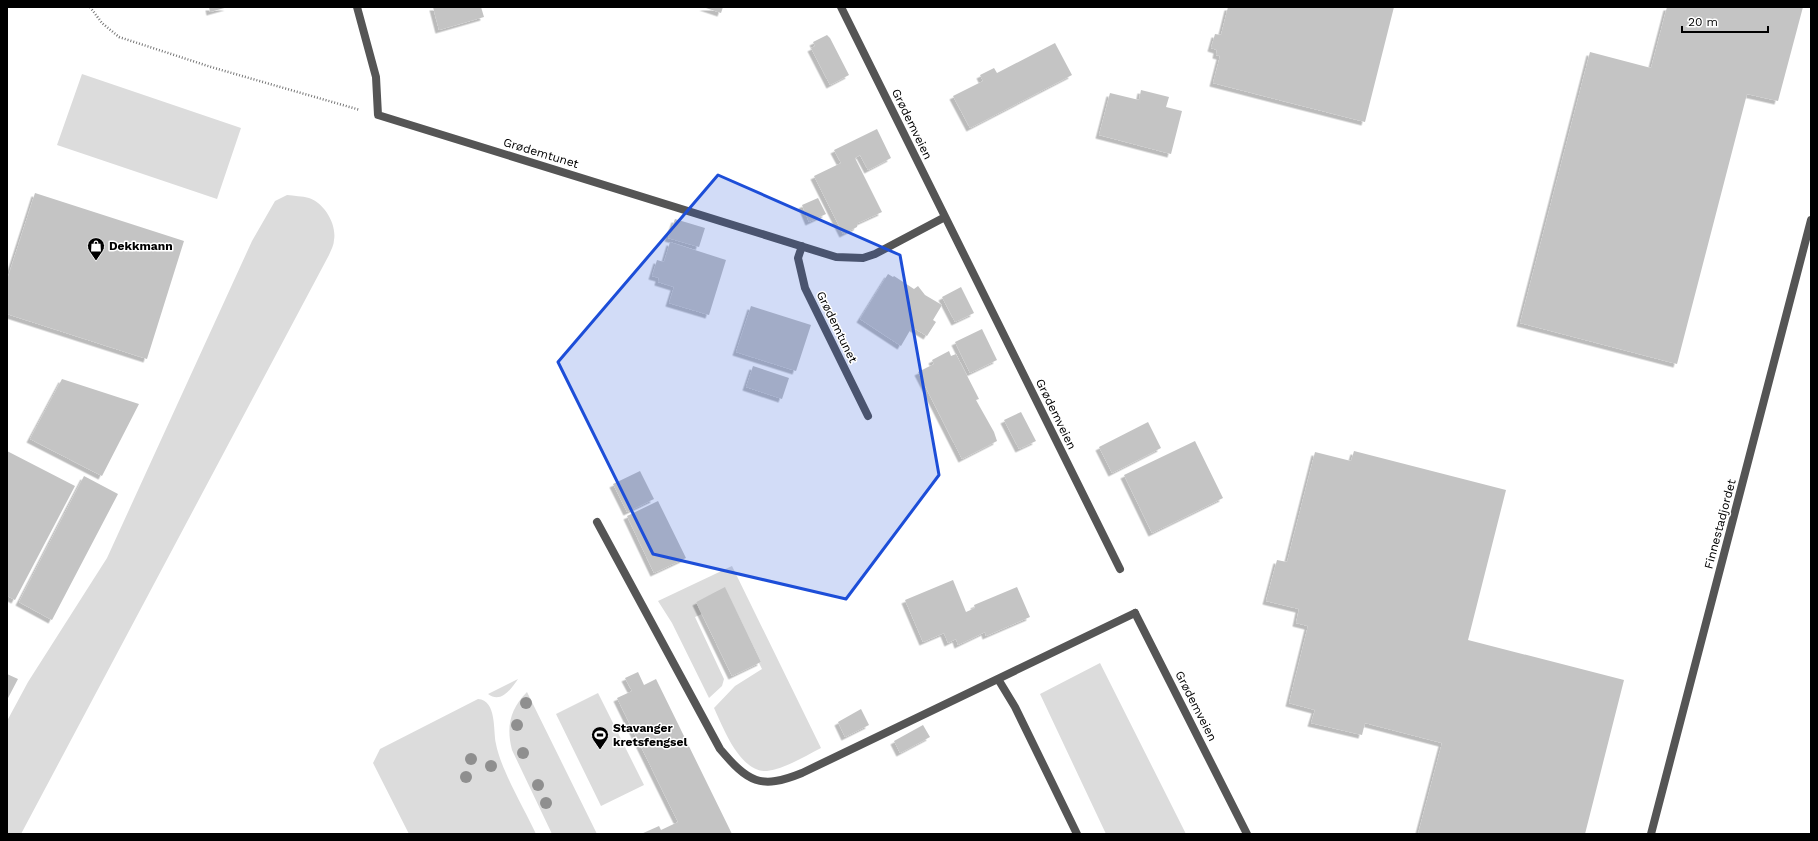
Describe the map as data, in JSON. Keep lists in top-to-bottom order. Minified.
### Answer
{"streets":{"street":["Grødemveien","Grødemtunet","Finnestadjordet"]},"crossings":[["Grødemveien","Grødemtunet"]],"places":{"shop":["Dekkmann"],"sports":["Stavanger kretsfengsel"]},"scale_bar":"20 m"}
